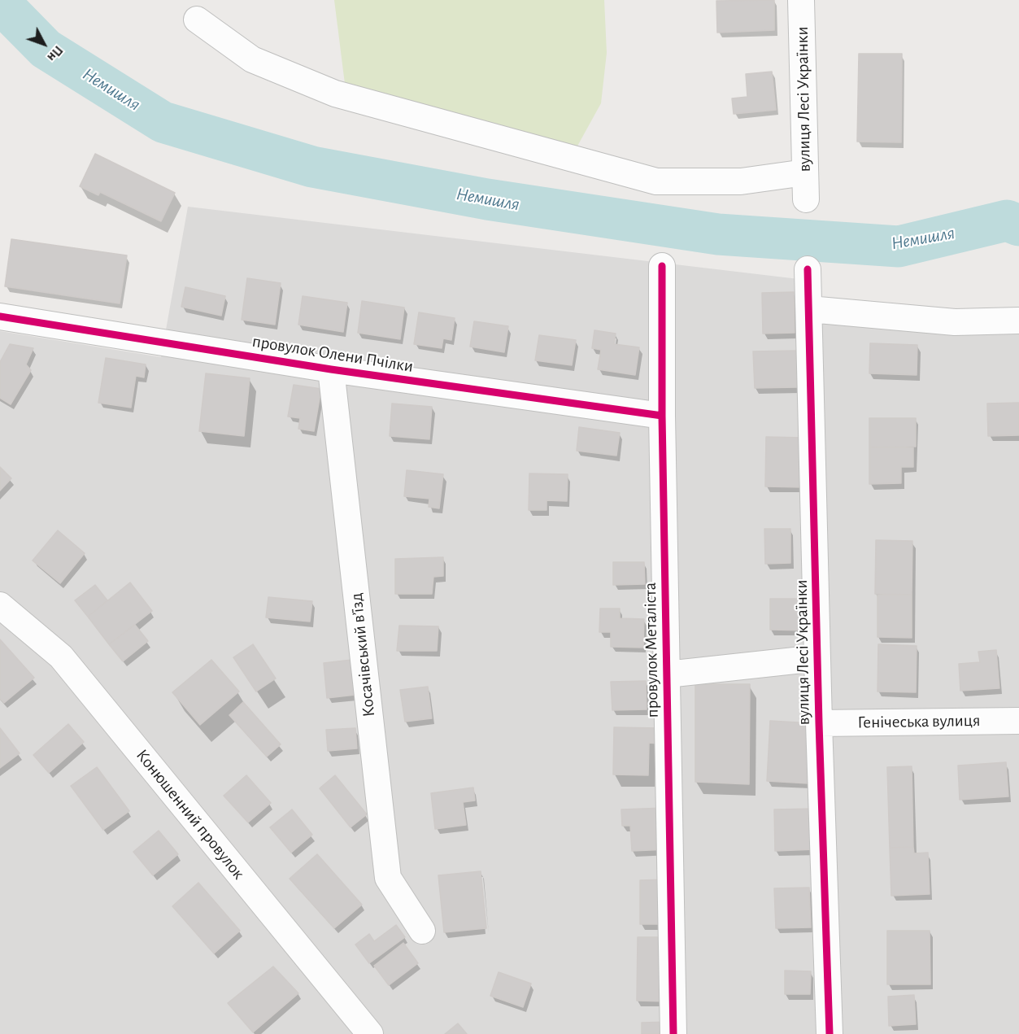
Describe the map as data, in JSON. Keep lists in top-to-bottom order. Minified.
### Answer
{"streets":{"street":["вулиця Лесі Українки","провулок Олени Пчілки","провулок Металіста","Косачівський в’їзд","Генічеська вулиця","Конюшенний провулок"]},"crossings":[["вулиця Лесі Українки","Генічеська вулиця"],["провулок Олени Пчілки","провулок Металіста"],["провулок Олени Пчілки","Косачівський в’їзд"]],"water":["Немишля"],"north":"bottom right"}
